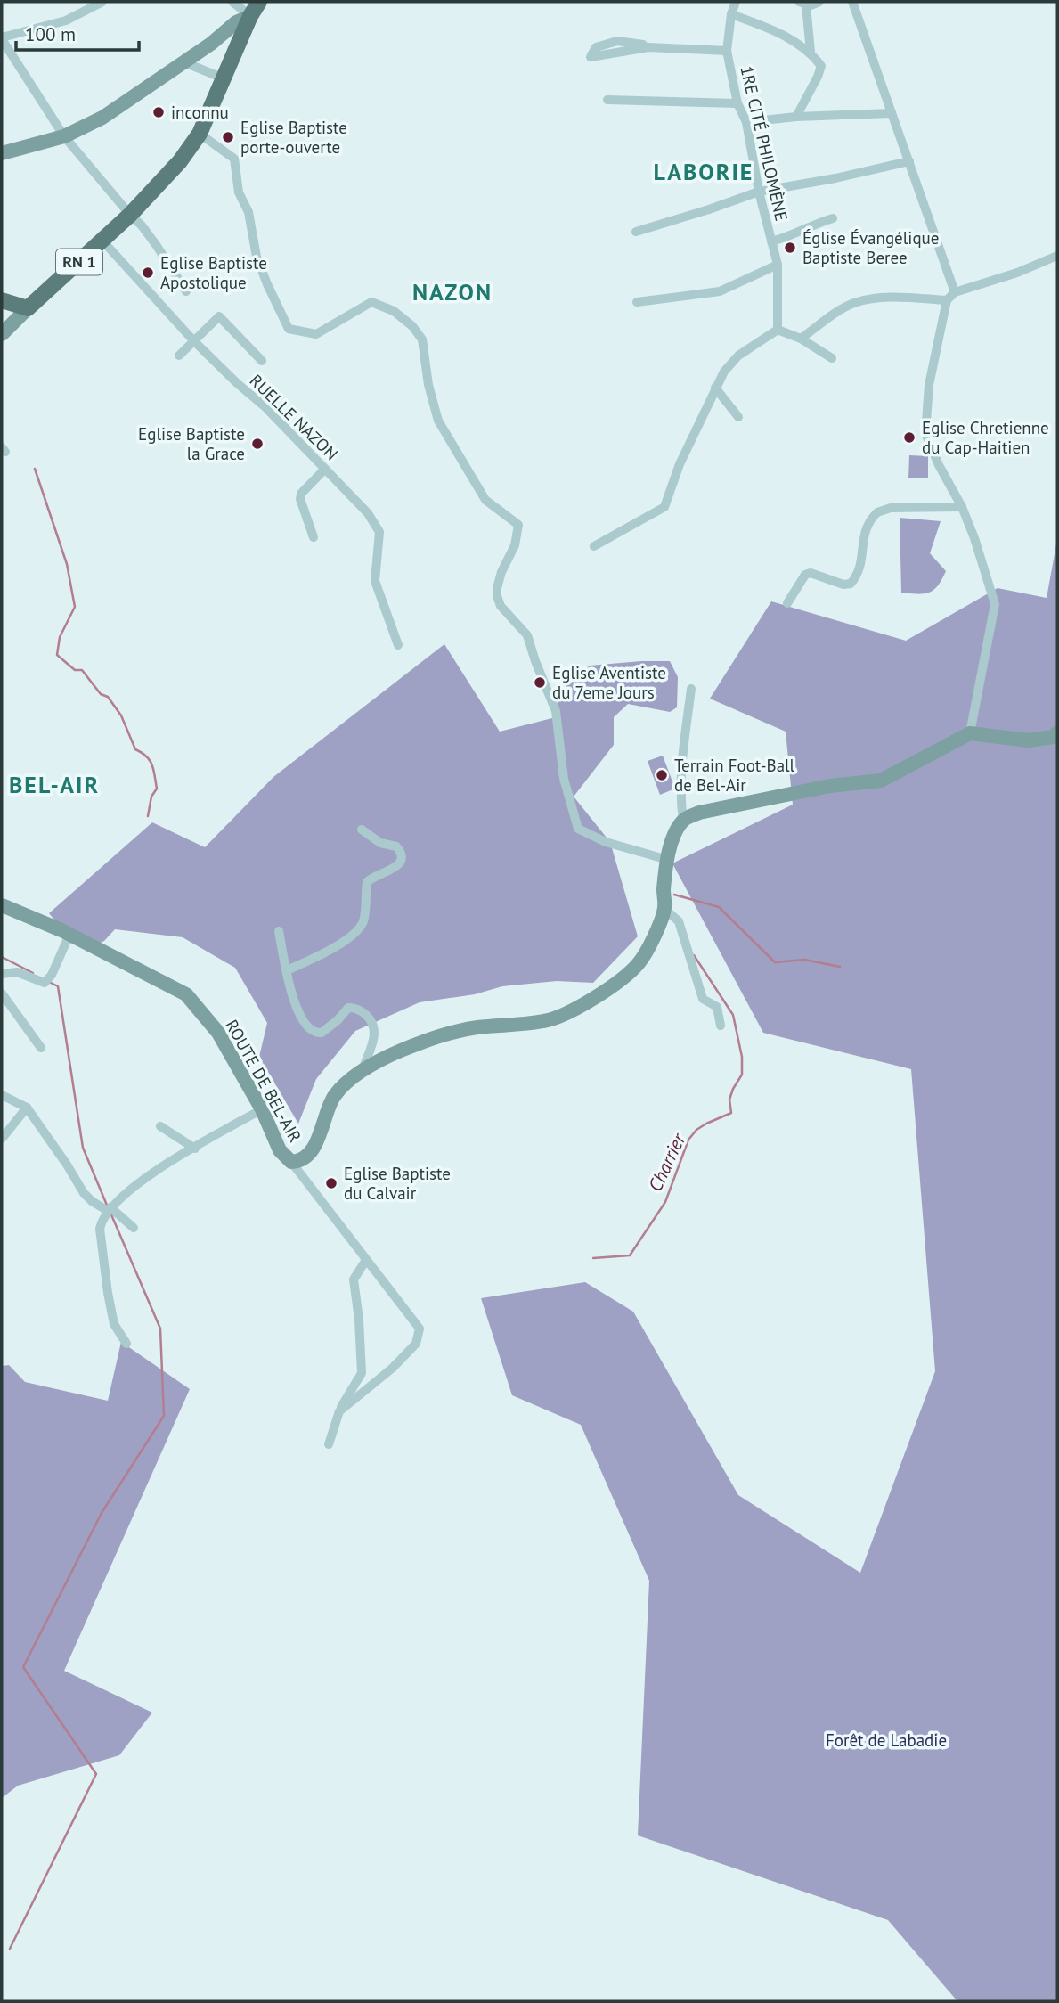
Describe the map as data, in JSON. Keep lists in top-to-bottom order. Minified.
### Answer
{"streets":{"main road":["RN 1"],"street":["1RE CITÉ PHILOMÈNE","RUELLE NAZON","ROUTE DE BEL-AIR"]},"crossings":[["RN 1","RUELLE NAZON"]],"districts":["LABORIE","NAZON","BEL-AIR"],"water":["Charrier"],"parks":["Forêt de Labadie"],"places":["inconnu","Eglise Baptiste porte-ouverte","Église Évangélique Baptiste Beree","Eglise Baptiste Apostolique","Eglise Chretienne du Cap-Haitien","Eglise Baptiste la Grace","Eglise Aventiste du 7eme Jours","Terrain Foot-Ball de Bel-Air","Eglise Baptiste du Calvair"],"scale_bar":"100 m"}
